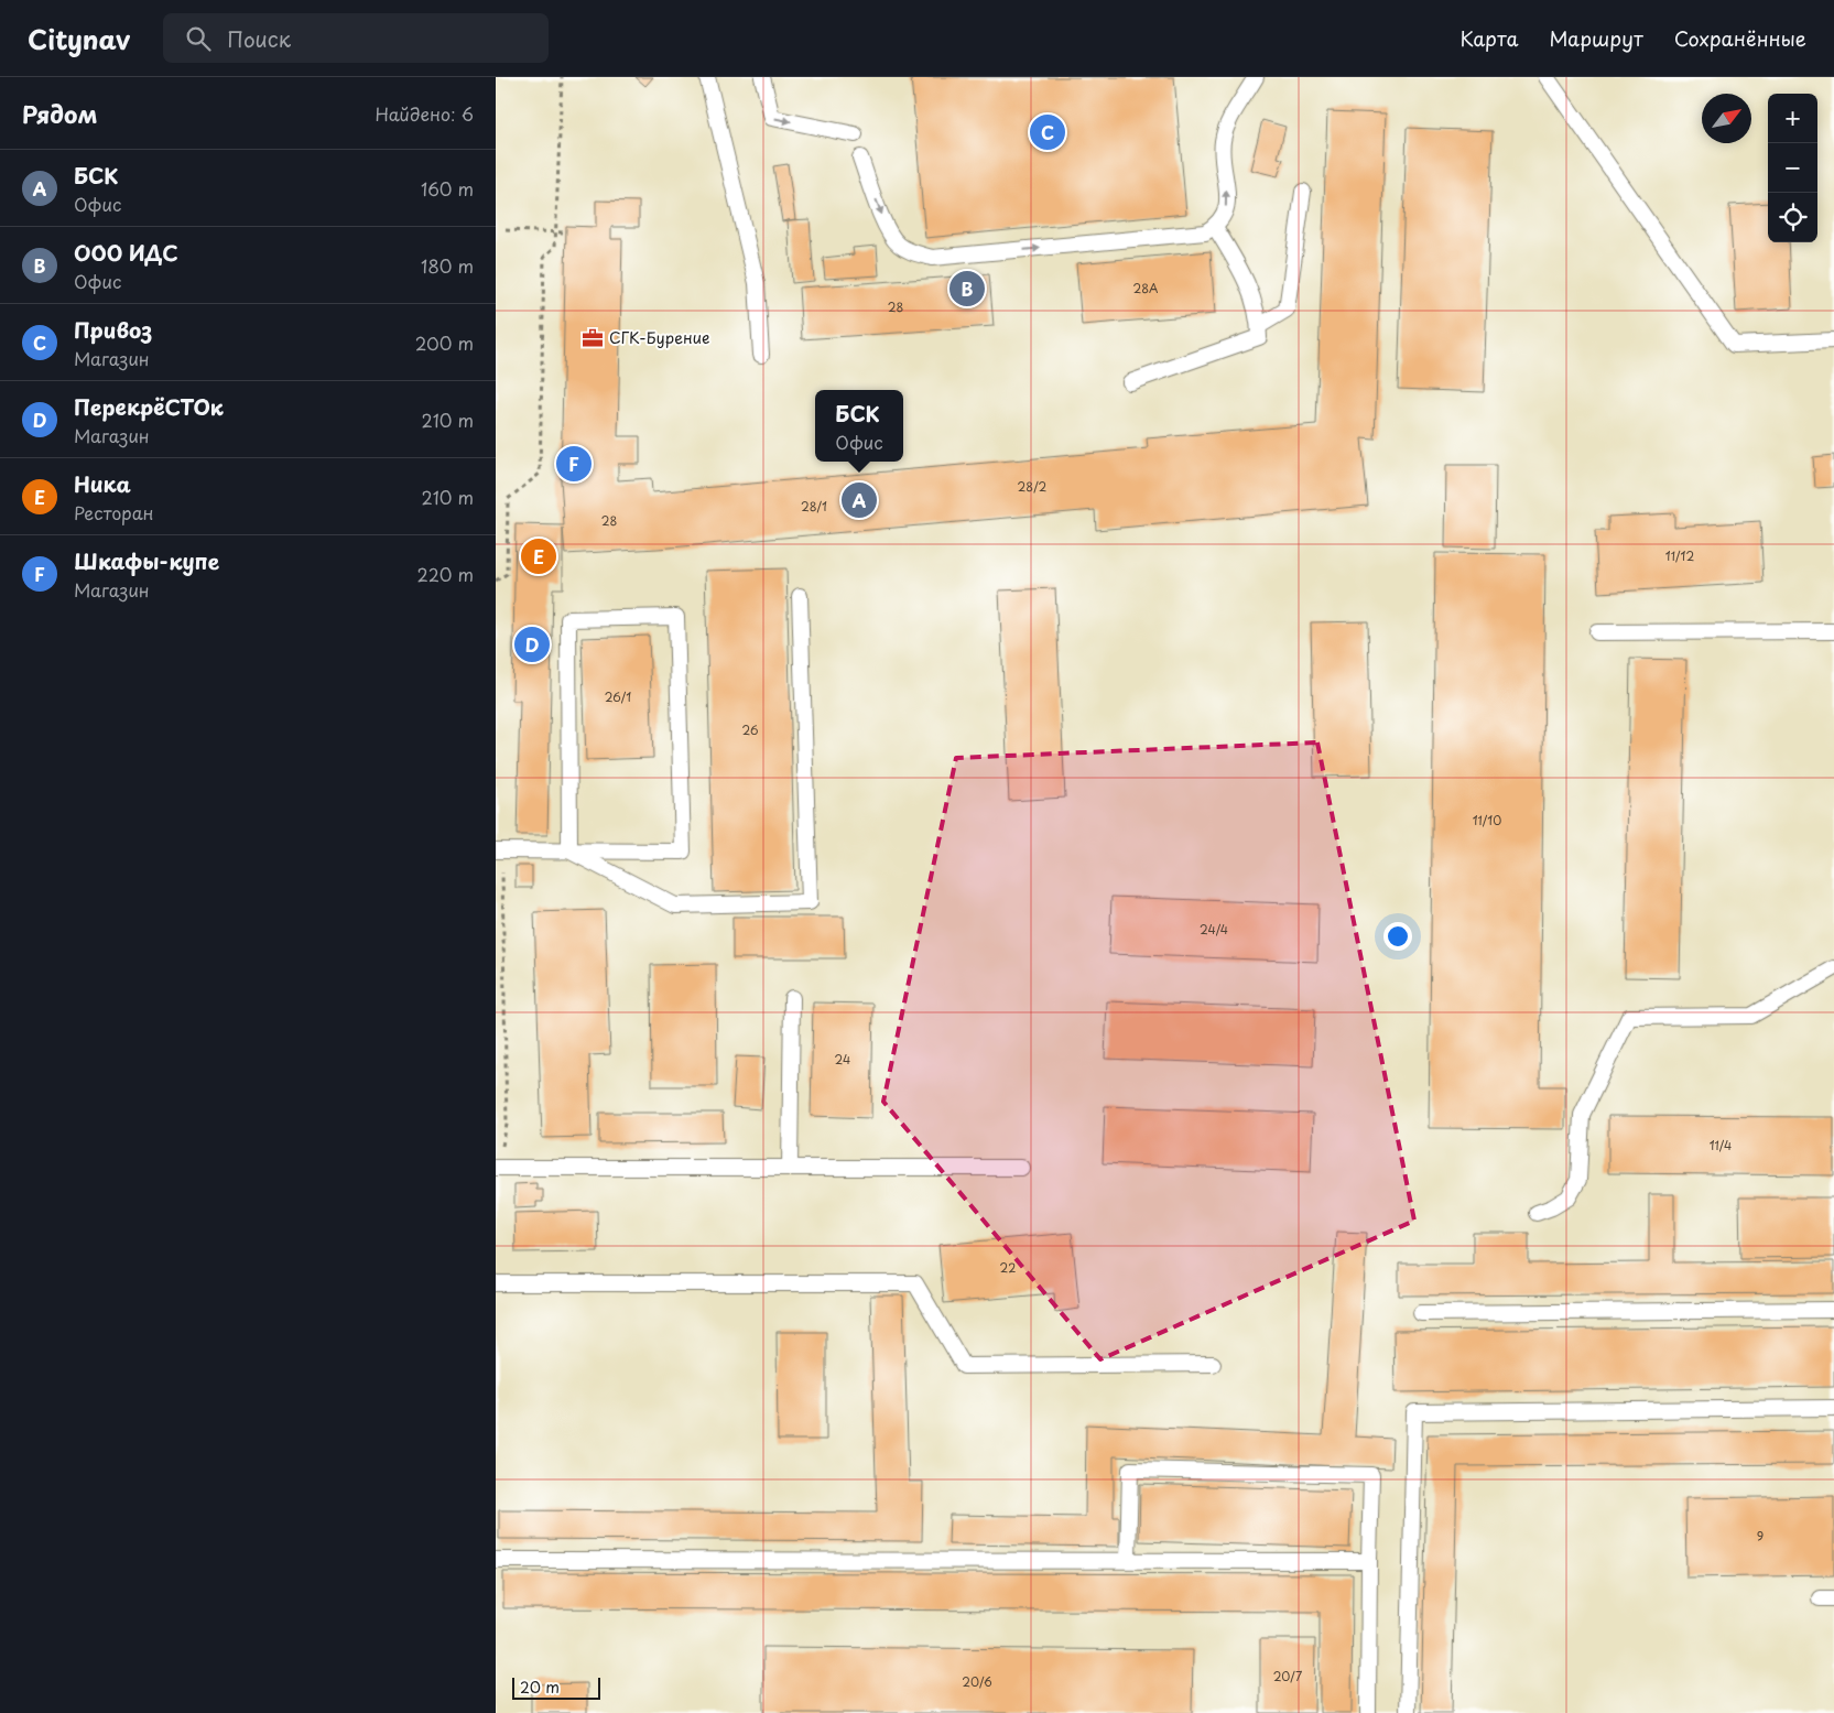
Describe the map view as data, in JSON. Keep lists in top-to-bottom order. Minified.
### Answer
{"places":{"office":["СГК-Бурение"]},"house_numbers":["28А","28","28/2","28/1","28","11/12","26/1","26","11/10","24/4","24","11/4","22","9","20/7","20/6"],"scale_bar":"20 m","north":"top right","page":{"header":"Citynav","search":"Поиск","nav":["Карта","Маршрут","Сохранённые"],"heading":["Рядом","Найдено: 6"],"map_buttons":["+","−"],"pins":["C","B","F","A","E","D"],"list":[{"mark":"A","name":"БСК","note":"Офис","value":"160 m"},{"mark":"B","name":"ООО ИДС","note":"Офис","value":"180 m"},{"mark":"C","name":"Привоз","note":"Магазин","value":"200 m"},{"mark":"D","name":"ПерекрёСТОк","note":"Магазин","value":"210 m"},{"mark":"E","name":"Ника","note":"Ресторан","value":"210 m"},{"mark":"F","name":"Шкафы-купе","note":"Магазин","value":"220 m"}],"popup":["БСК","Офис"],"scale":"20 m"}}
